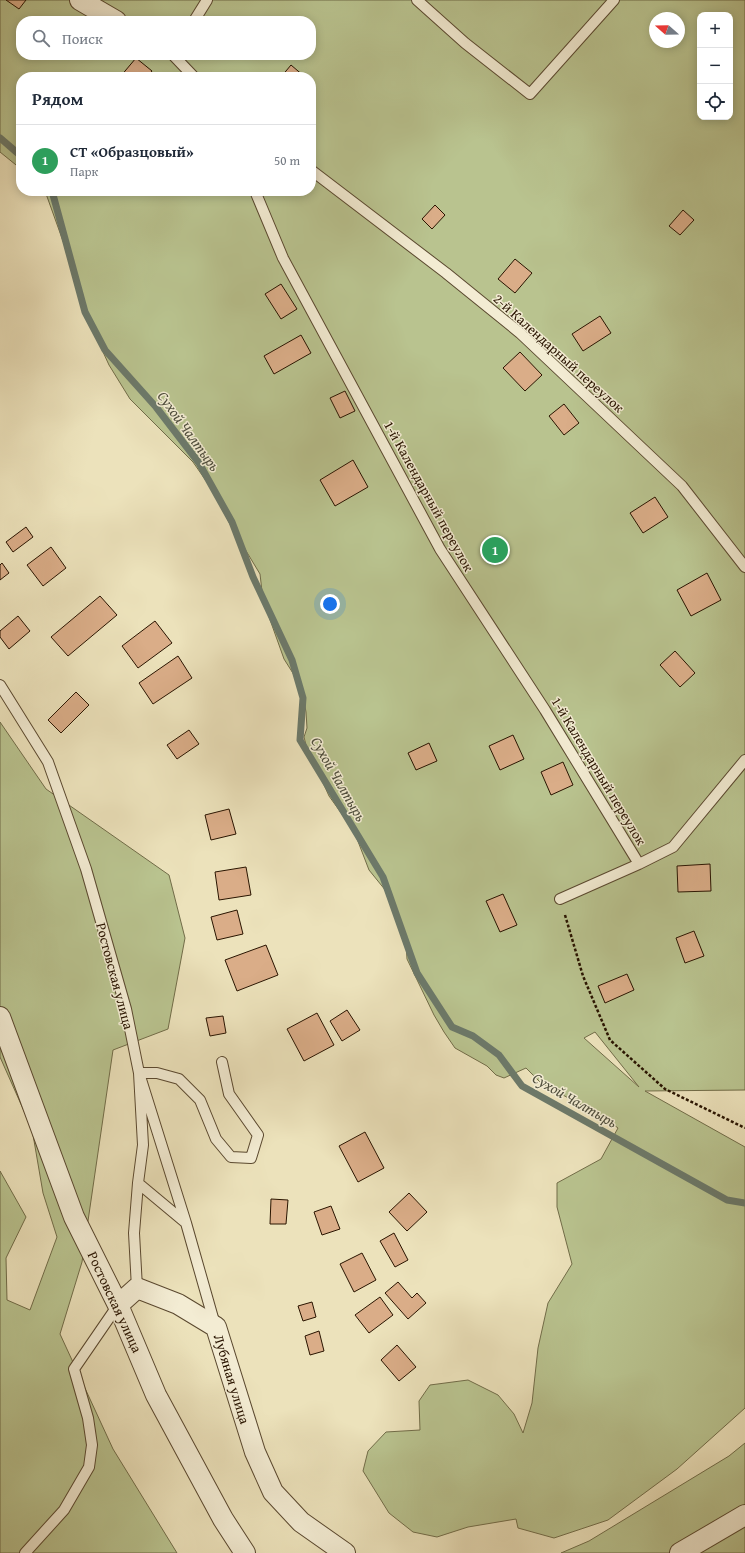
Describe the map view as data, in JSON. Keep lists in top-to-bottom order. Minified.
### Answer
{"streets":{"street":["Ростовская улица","Лубяная улица"],"lane":["2-й Календарный переулок","1-й Календарный переулок"]},"crossings":[["Ростовская улица","Лубяная улица"]],"water":["Сухой Чалтырь"],"north":"left","page":{"map_buttons":["+","−"],"search":"Поиск","heading":"Рядом","list":[{"mark":"1","name":"СТ «Образцовый»","note":"Парк","value":"50 m"}],"pins":"1"}}
